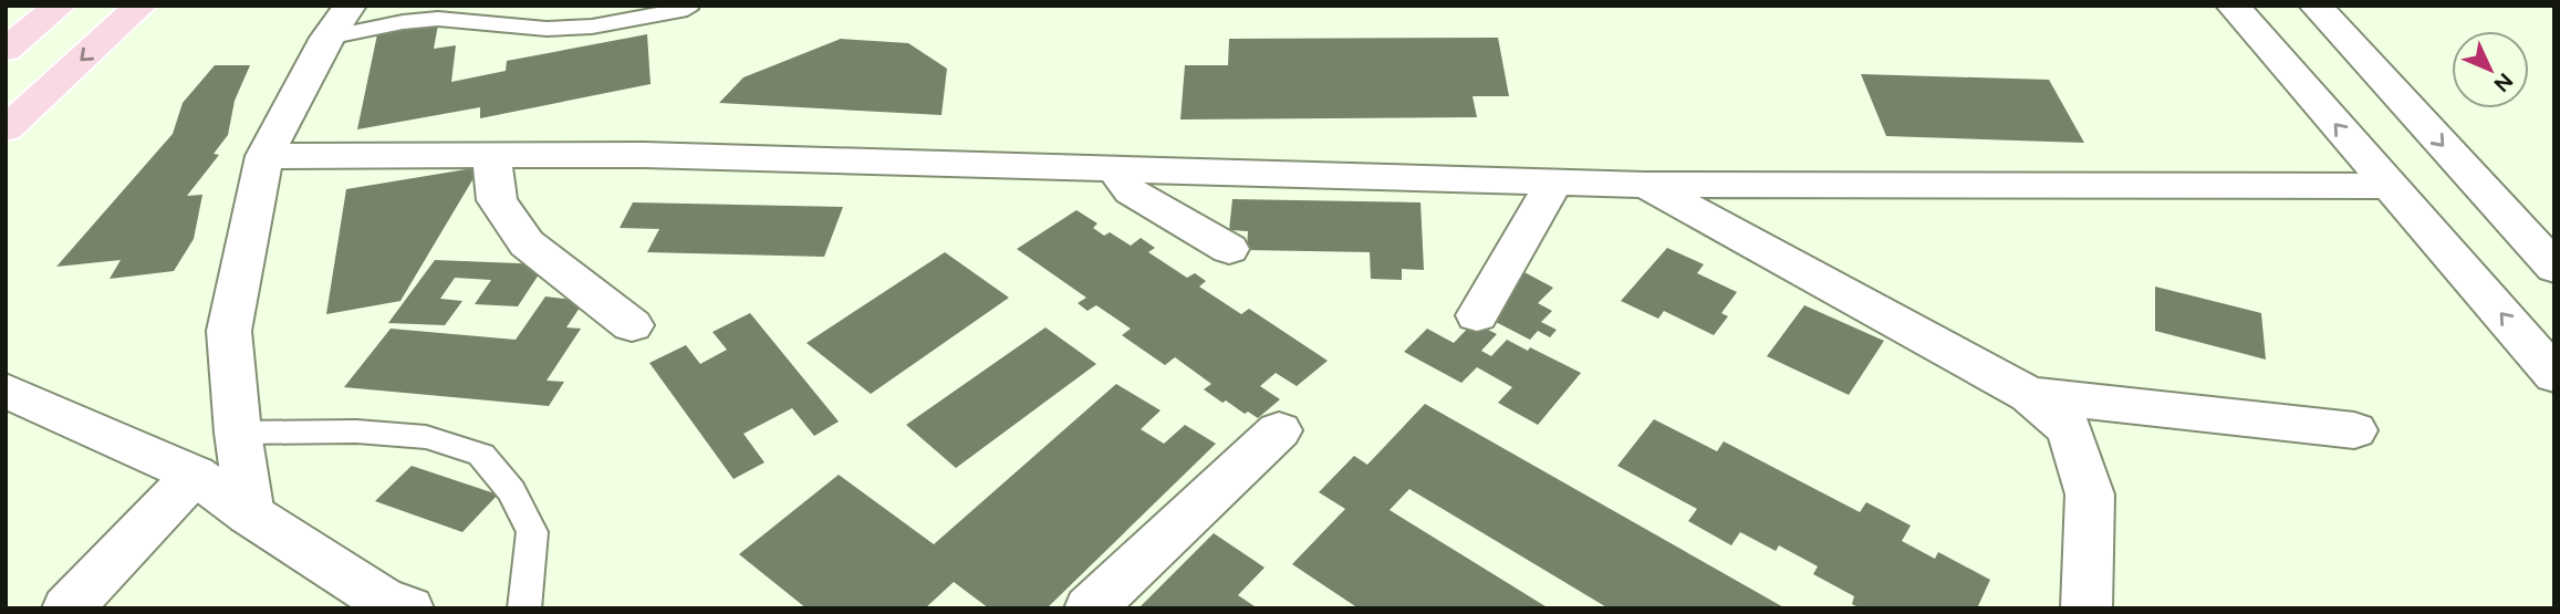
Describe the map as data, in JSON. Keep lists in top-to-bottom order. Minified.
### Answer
{"north":"bottom right"}
